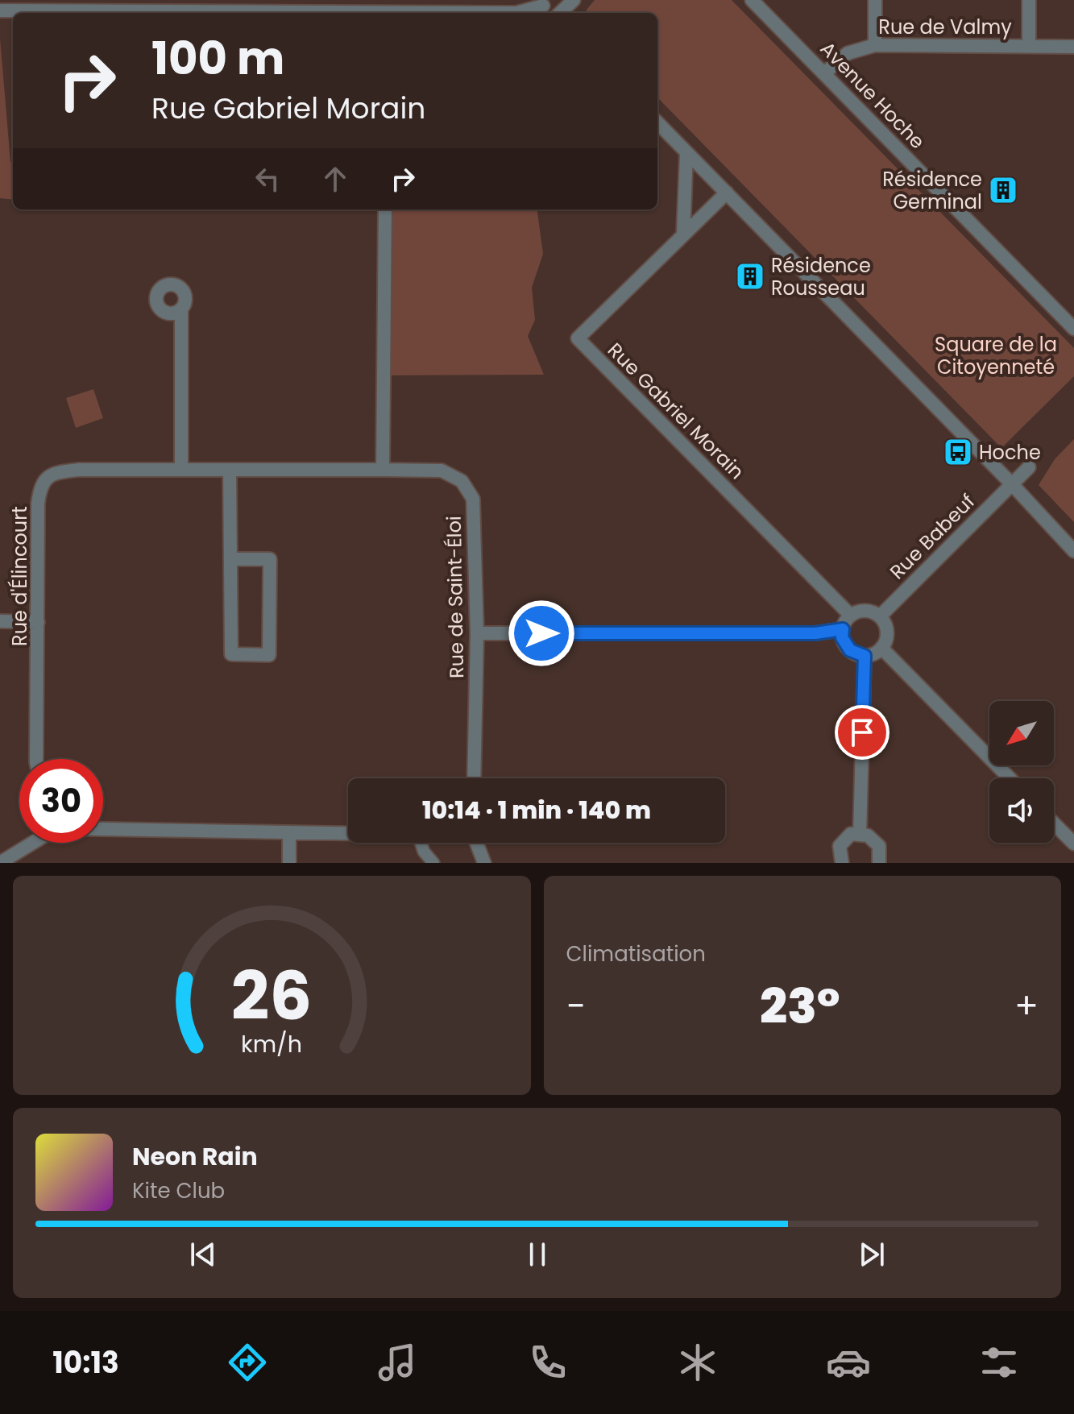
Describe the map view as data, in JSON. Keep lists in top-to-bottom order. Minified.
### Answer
{"streets":{"street":["Rue de Valmy","Avenue Hoche","Rue Gabriel Morain","Rue Babeuf","Rue d'Élincourt","Rue de Saint-Éloi"]},"crossings":[["Rue de Valmy","Avenue Hoche"],["Rue Gabriel Morain","Rue Babeuf"],["Rue d'Élincourt","Rue de Saint-Éloi"]],"parks":["Square de la Citoyenneté"],"places":{"building":["Résidence Germinal","Résidence Rousseau"],"bus stop":["Hoche"]},"north":"bottom left","page":{"turn":["100 m","Rue Gabriel Morain"],"limit":"30","trip":"10:14 · 1 min · 140 m","tile":"Climatisation","heat":["−","23°","+"],"song":["Neon Rain","Kite Club"],"tabs":"10:13","gauge":["26","km/h"]}}
